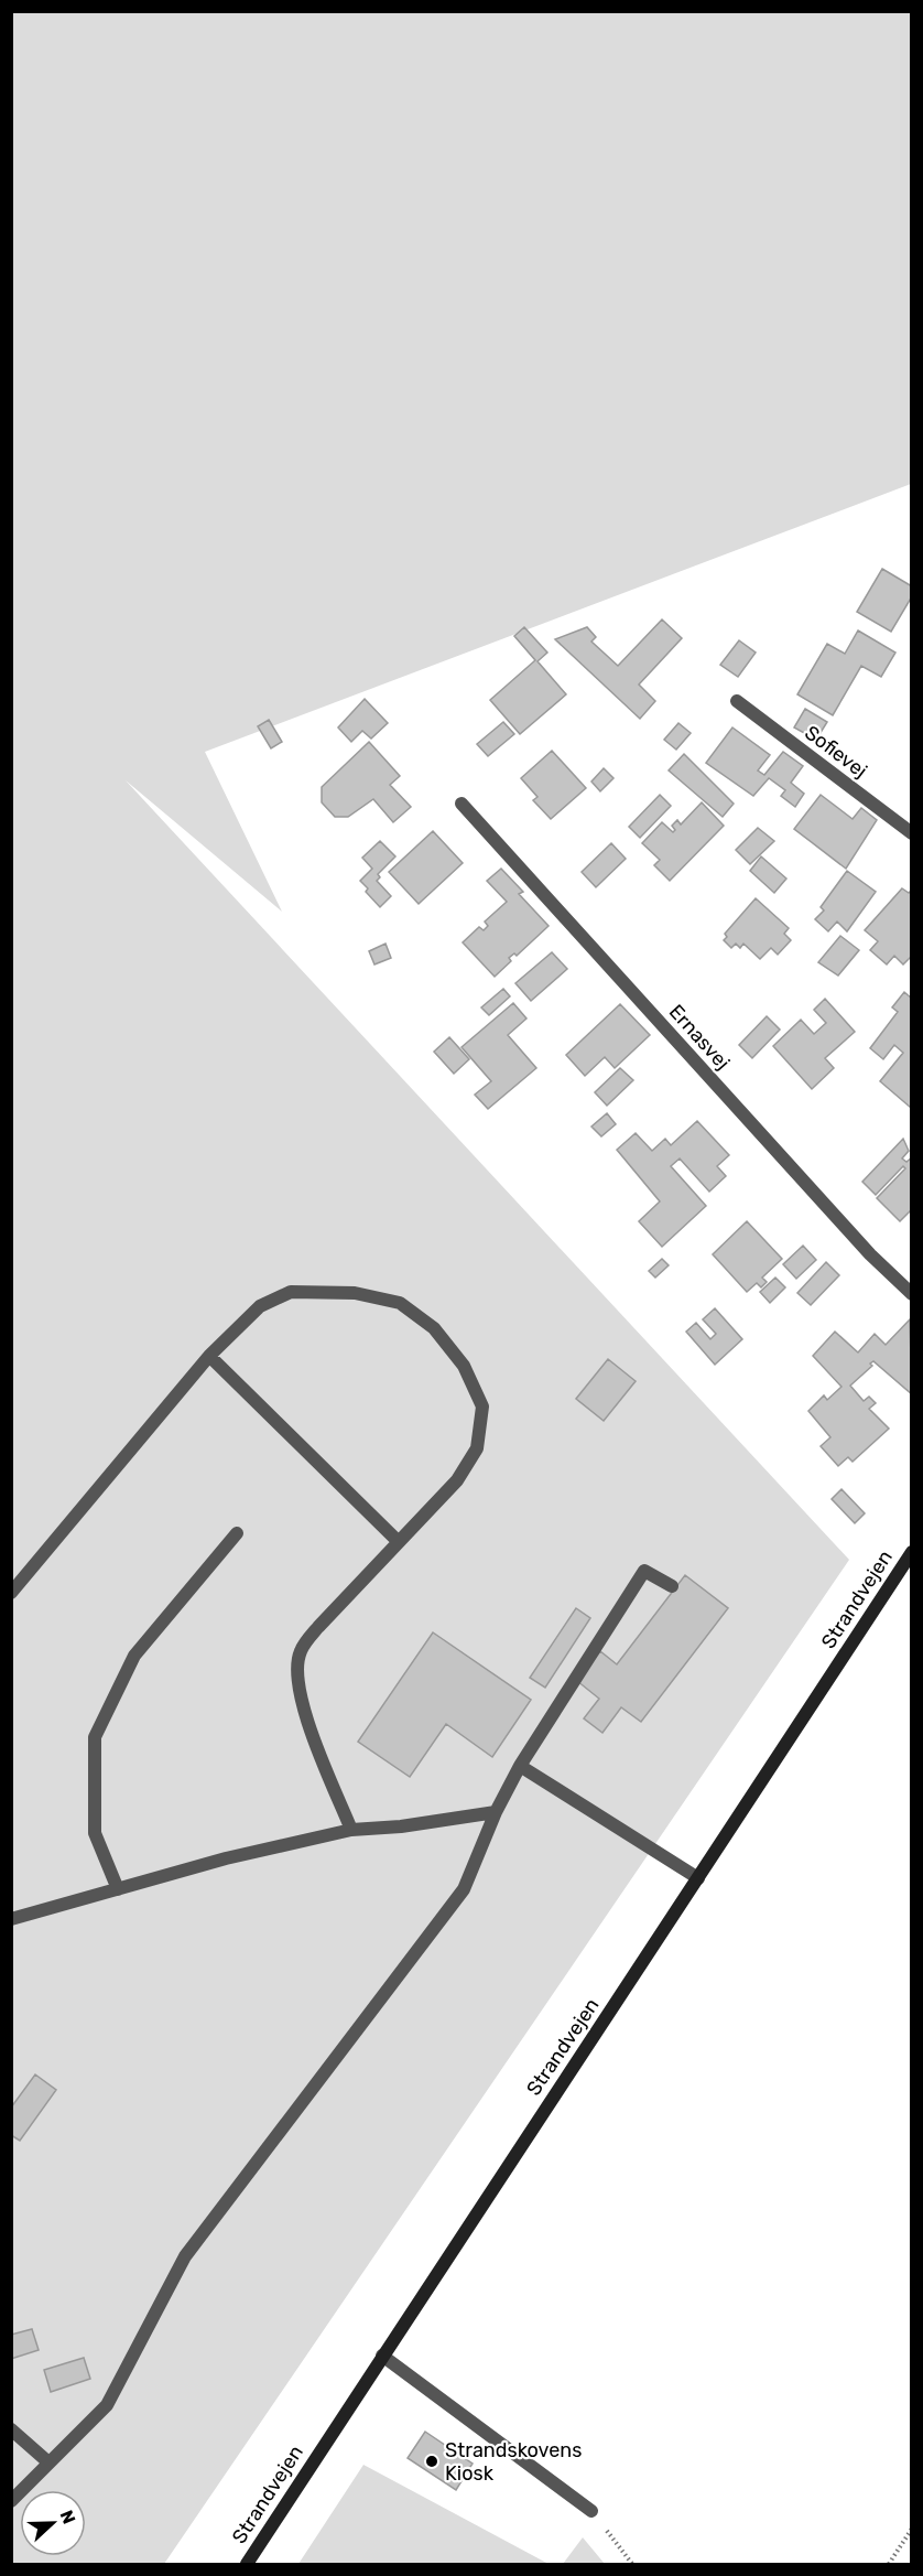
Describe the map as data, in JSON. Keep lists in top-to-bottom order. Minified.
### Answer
{"streets":{"main road":["Strandvejen"],"street":["Sofievej","Ernasvej"]},"places":["Strandskovens Kiosk"],"north":"right"}
